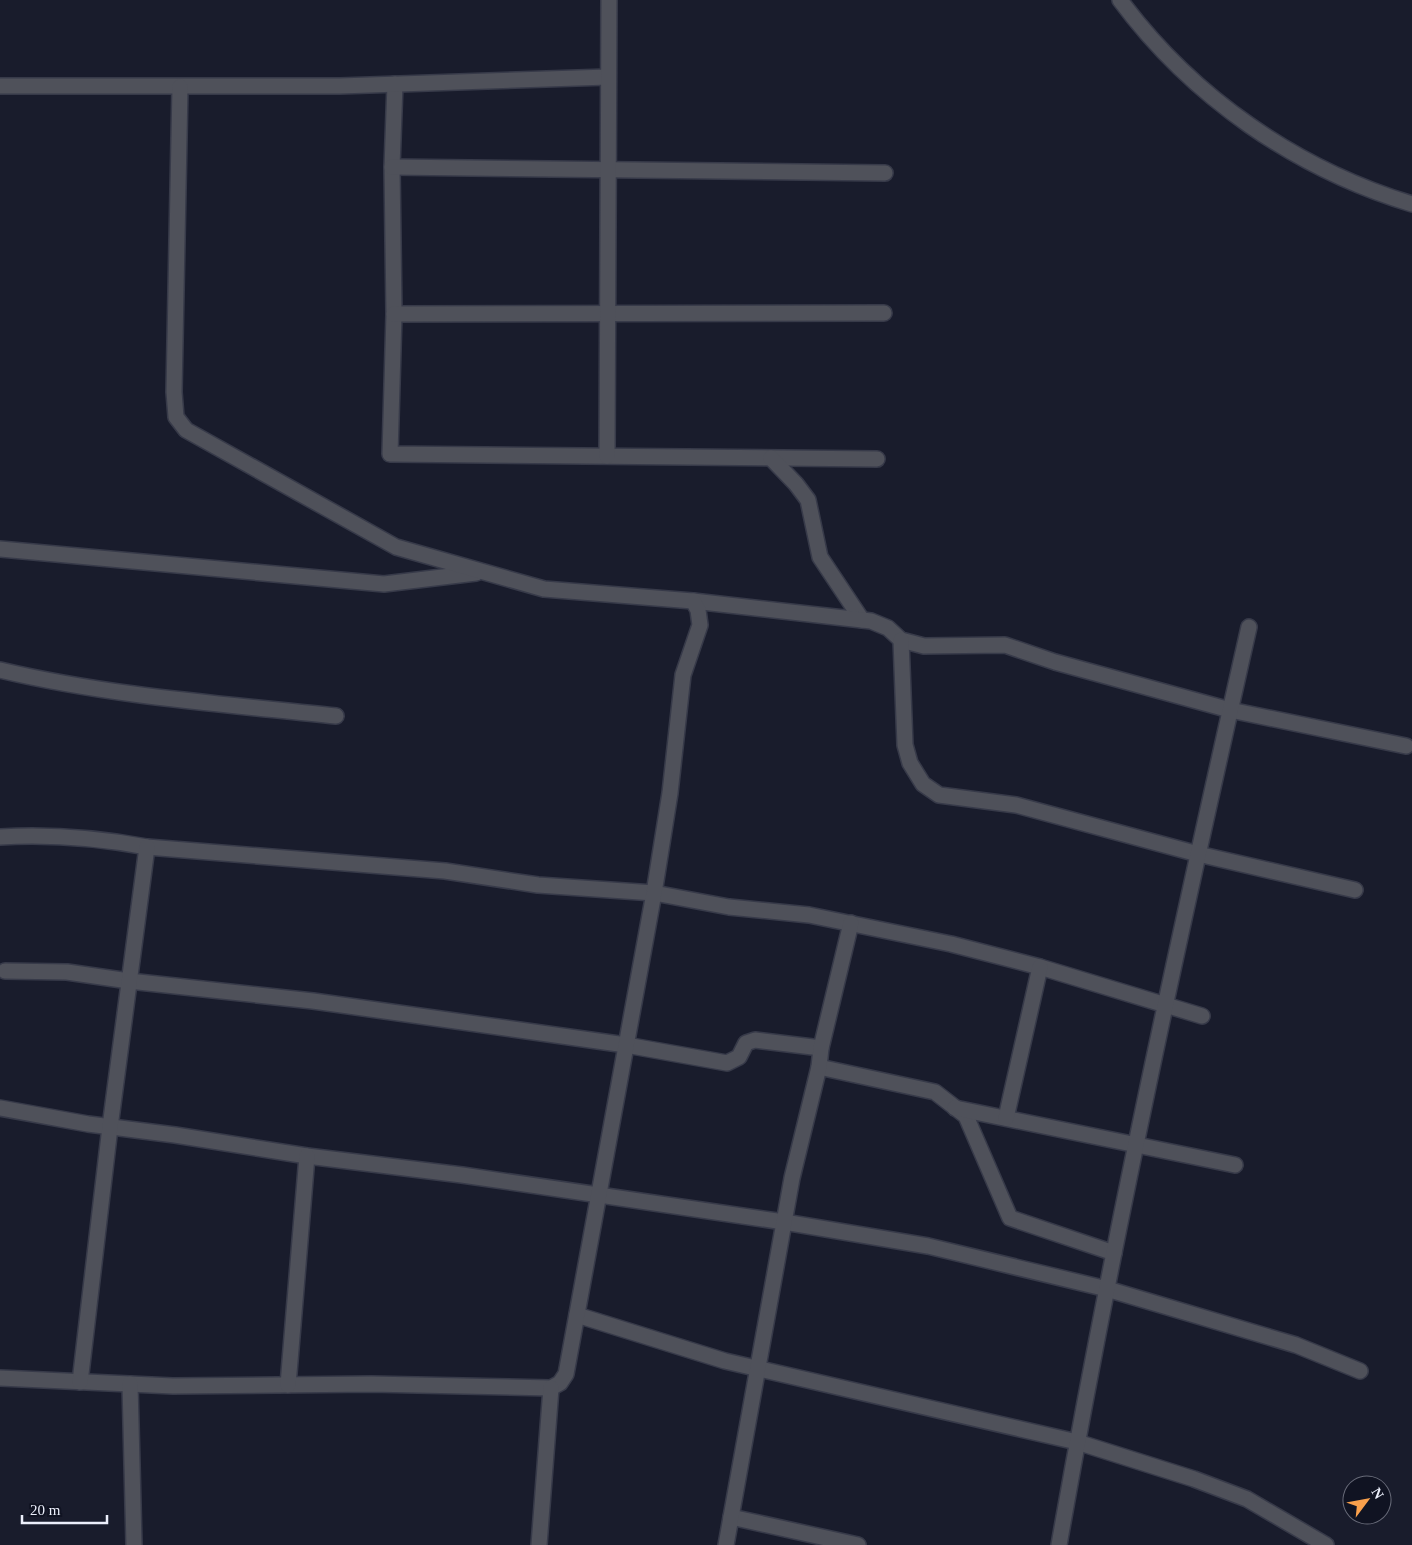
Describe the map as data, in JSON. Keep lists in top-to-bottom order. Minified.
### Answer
{"scale_bar":"20 m","north":"top right"}
